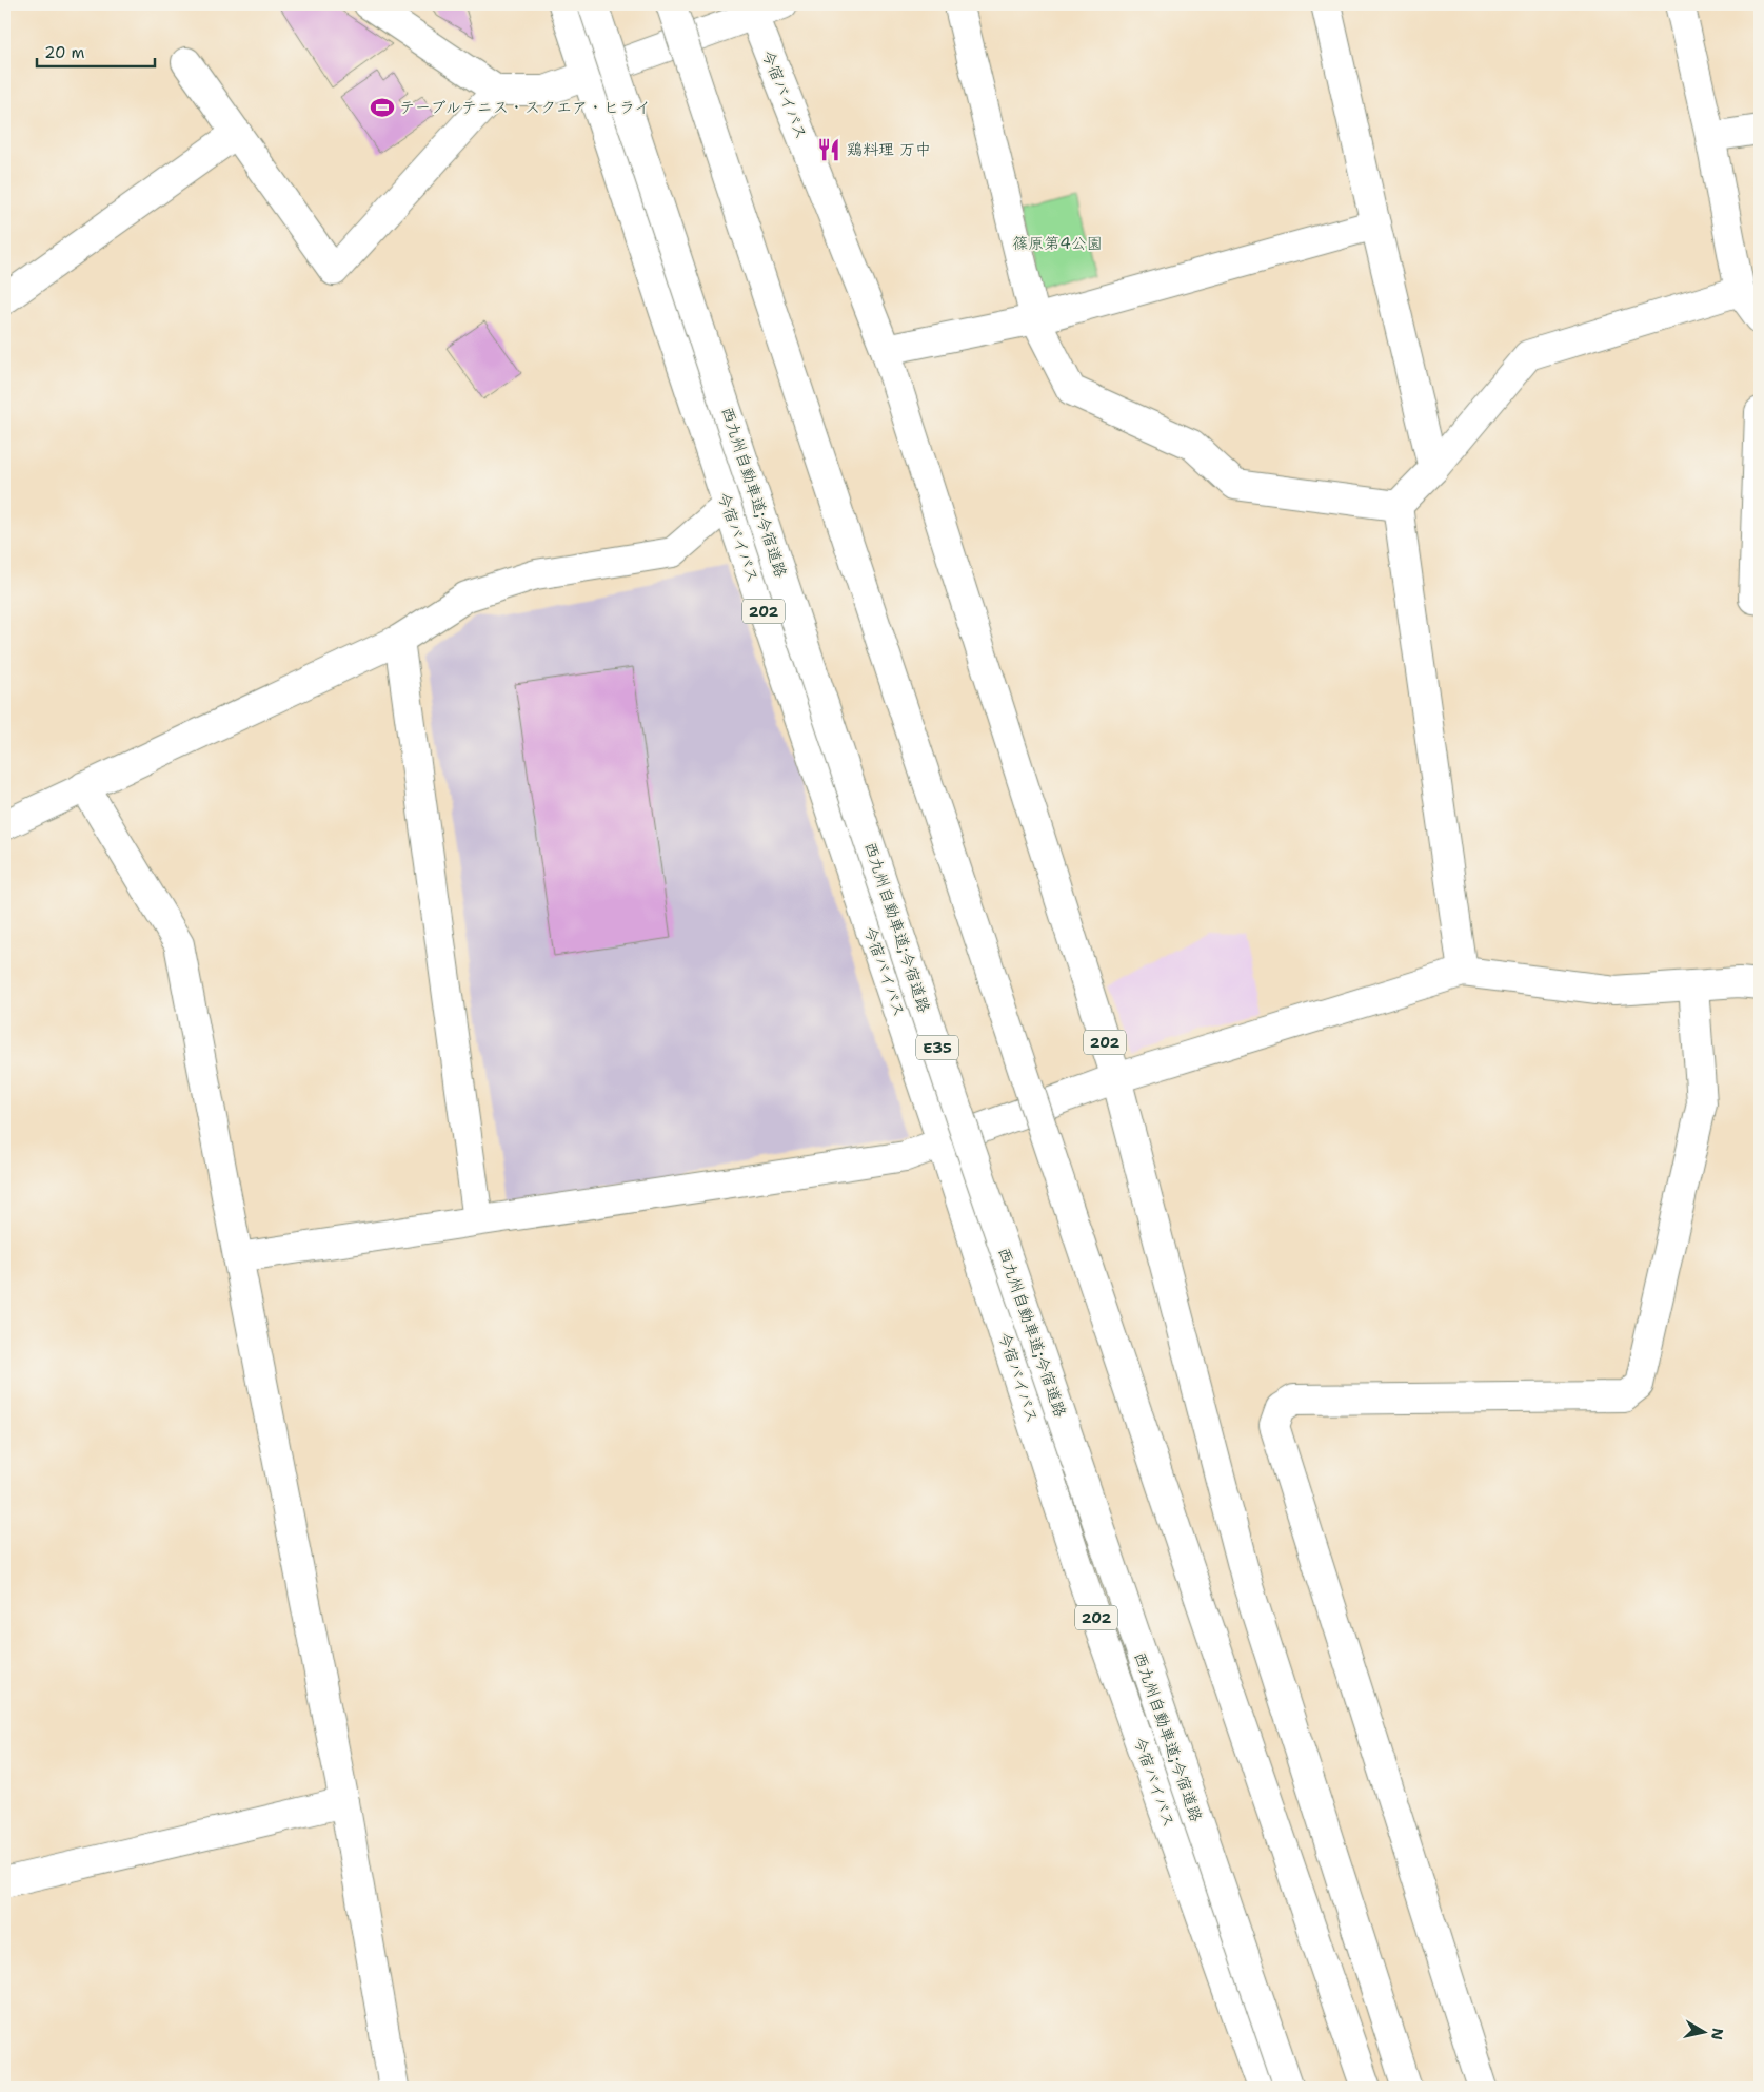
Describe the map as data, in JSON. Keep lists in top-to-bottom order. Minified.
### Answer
{"streets":{"main road":["今宿バイパス","西九州自動車道;今宿道路","202","E35"]},"parks":["篠原第4公園"],"places":{"sports":["テーブルテニス・スクエア・ヒライ"],"restaurant":["鶏料理 万中"]},"scale_bar":"20 m","north":"right"}
